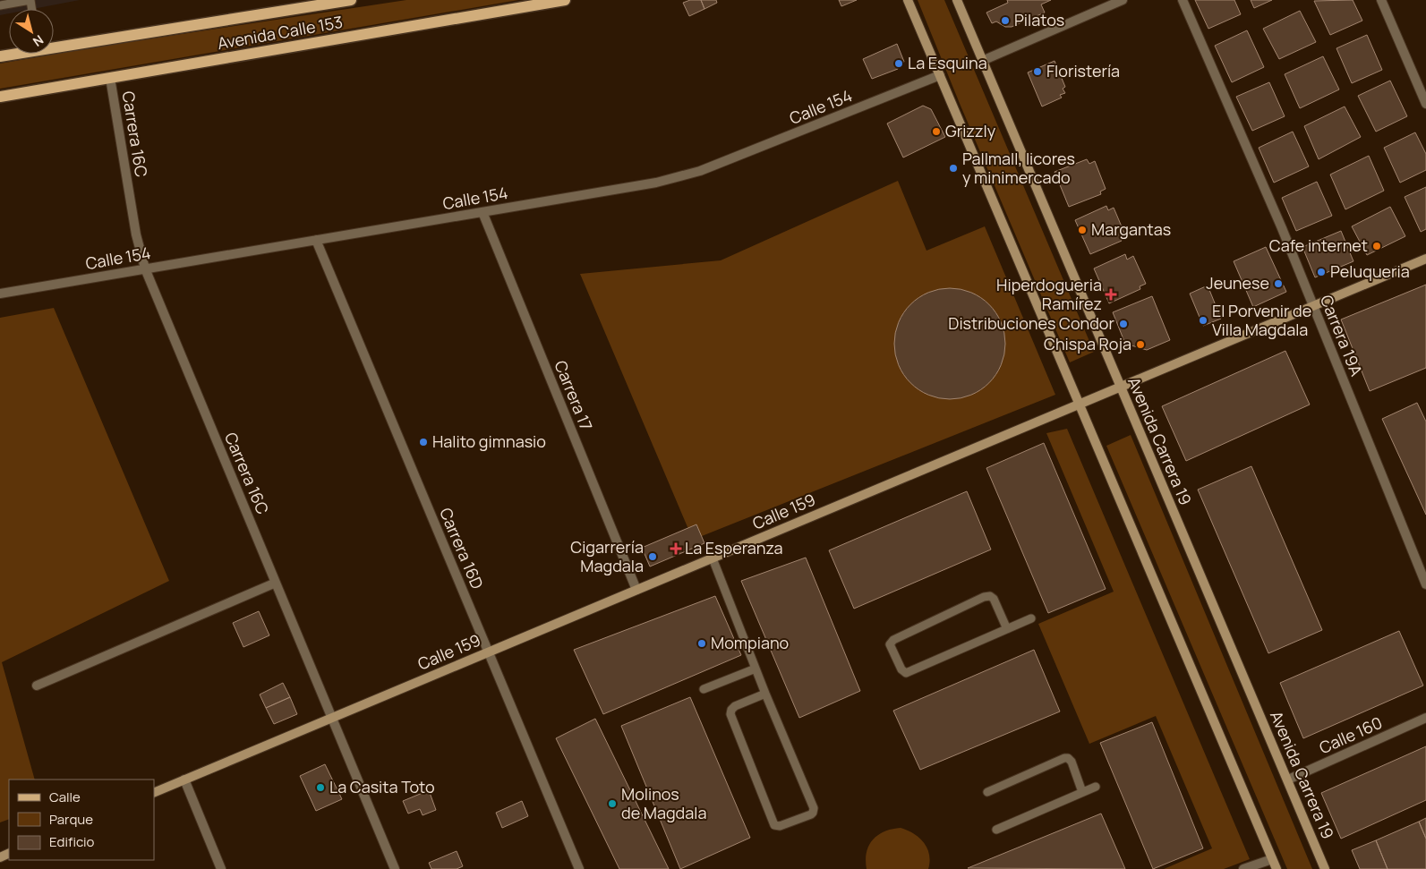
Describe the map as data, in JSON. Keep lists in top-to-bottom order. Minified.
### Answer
{"streets":{"main road":["Avenida Calle 153","Avenida Carrera 19","Calle 159"],"street":["Calle 154","Carrera 16C","Carrera 19A","Carrera 17","Carrera 16D","Calle 160"]},"crossings":[["Avenida Calle 153","Carrera 16C"],["Calle 154","Carrera 16C"],["Calle 154","Carrera 17"],["Calle 154","Carrera 16D"],["Carrera 16C","Calle 159"],["Carrera 19A","Calle 159"],["Carrera 17","Calle 159"],["Avenida Carrera 19","Calle 159"],["Avenida Carrera 19","Calle 160"],["Calle 159","Carrera 16D"]],"places":{"other":["Pilatos","La Esquina","Floristería","Grizzly","Pallmall, licores y minimercado","Margantas","Cafe internet","Peluqueria","Jeunese","El Porvenir de Villa Magdala","Distribuciones Condor","Chispa Roja","Halito gimnasio","Cigarrería Magdala","Mompiano","La Casita Toto","Molinos de Magdala"],"health":["Hiperdogueria Ramírez","La Esperanza"]},"legend":["Calle","Parque","Edificio"],"north":"bottom right"}
